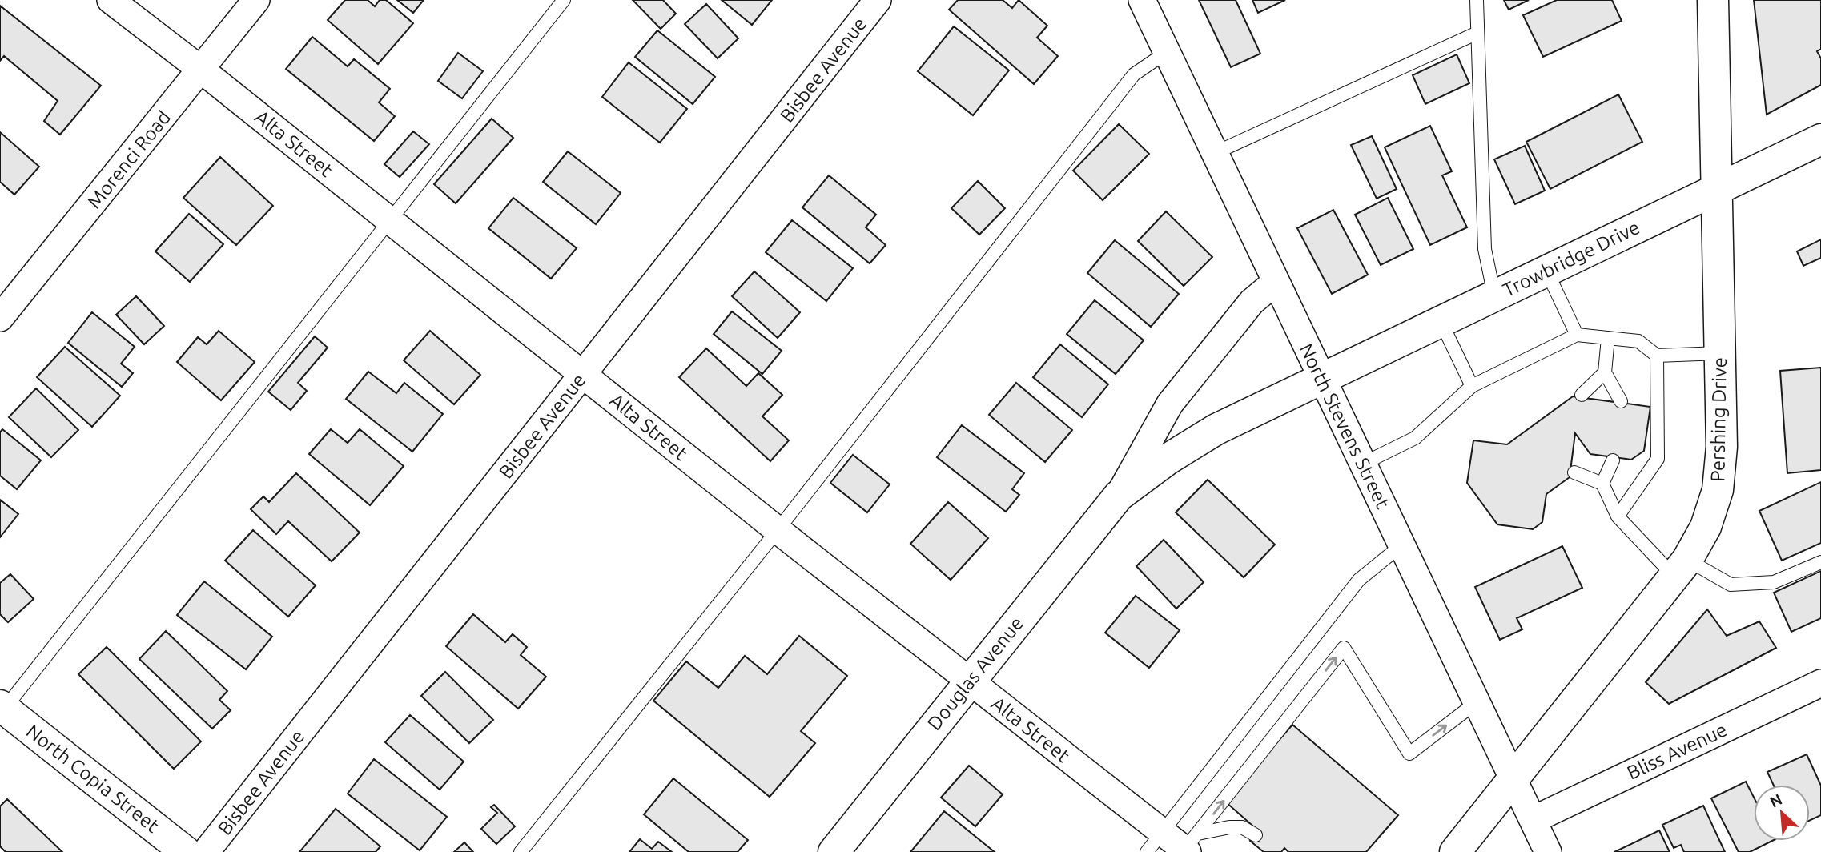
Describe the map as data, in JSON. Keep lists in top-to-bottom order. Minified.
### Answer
{"streets":{"main road":["Trowbridge Drive","Pershing Drive","Douglas Avenue","North Copia Street"],"street":["Bisbee Avenue","Alta Street","Morenci Road","North Stevens Street","Bliss Avenue"]},"crossings":[["Bisbee Avenue","Alta Street"],["Alta Street","Morenci Road"],["Alta Street","Douglas Avenue"],["Trowbridge Drive","Pershing Drive"],["Trowbridge Drive","North Stevens Street"],["Trowbridge Drive","Douglas Avenue"],["Pershing Drive","North Stevens Street"],["North Stevens Street","Douglas Avenue"],["North Stevens Street","Bliss Avenue"]],"north":"top left"}
